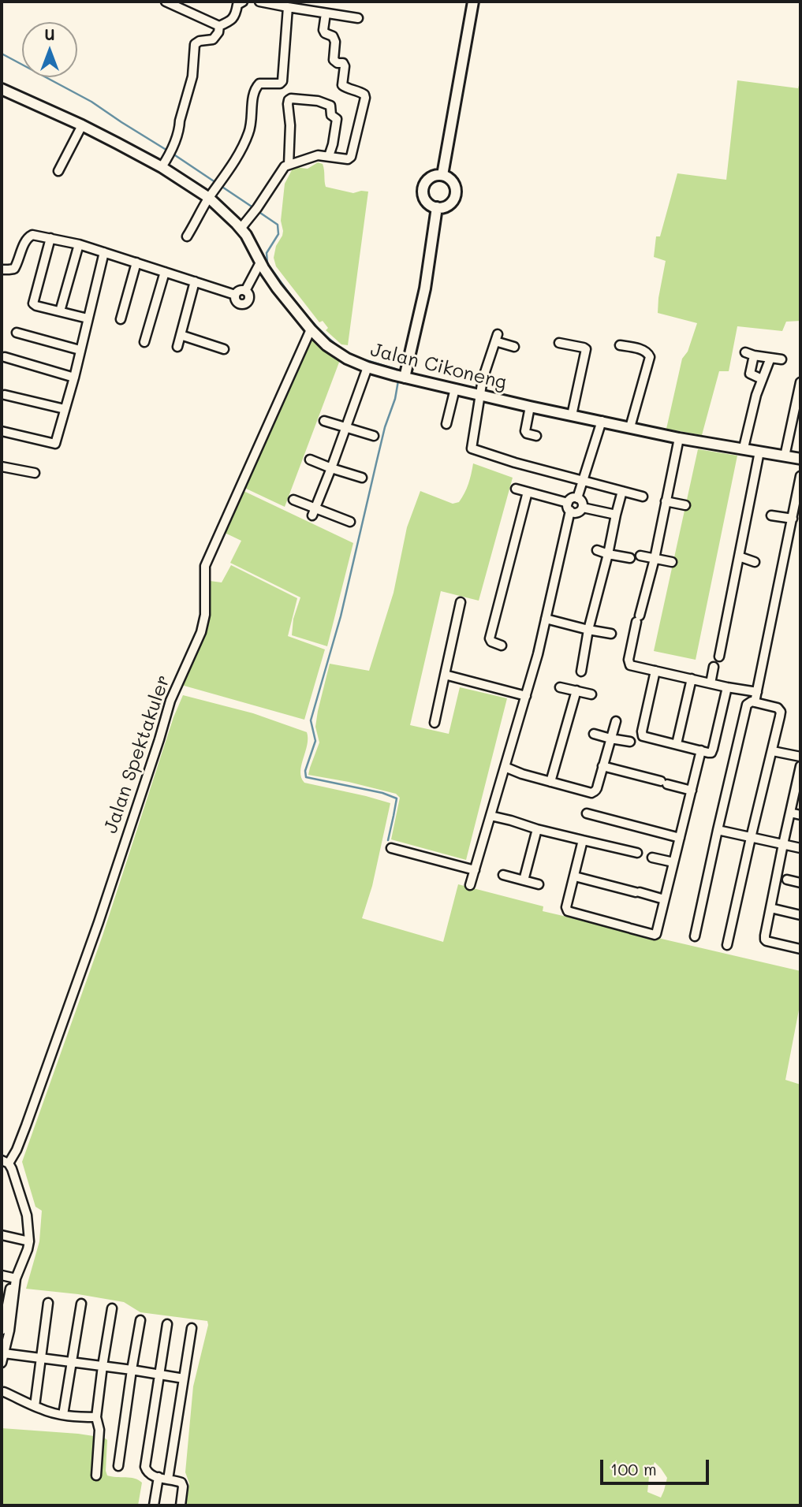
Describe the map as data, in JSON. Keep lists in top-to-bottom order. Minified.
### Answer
{"streets":{"street":["Jalan Cikoneng","Jalan Spektakuler"]},"crossings":[["Jalan Cikoneng","Jalan Spektakuler"]],"scale_bar":"100 m","north":"top"}
